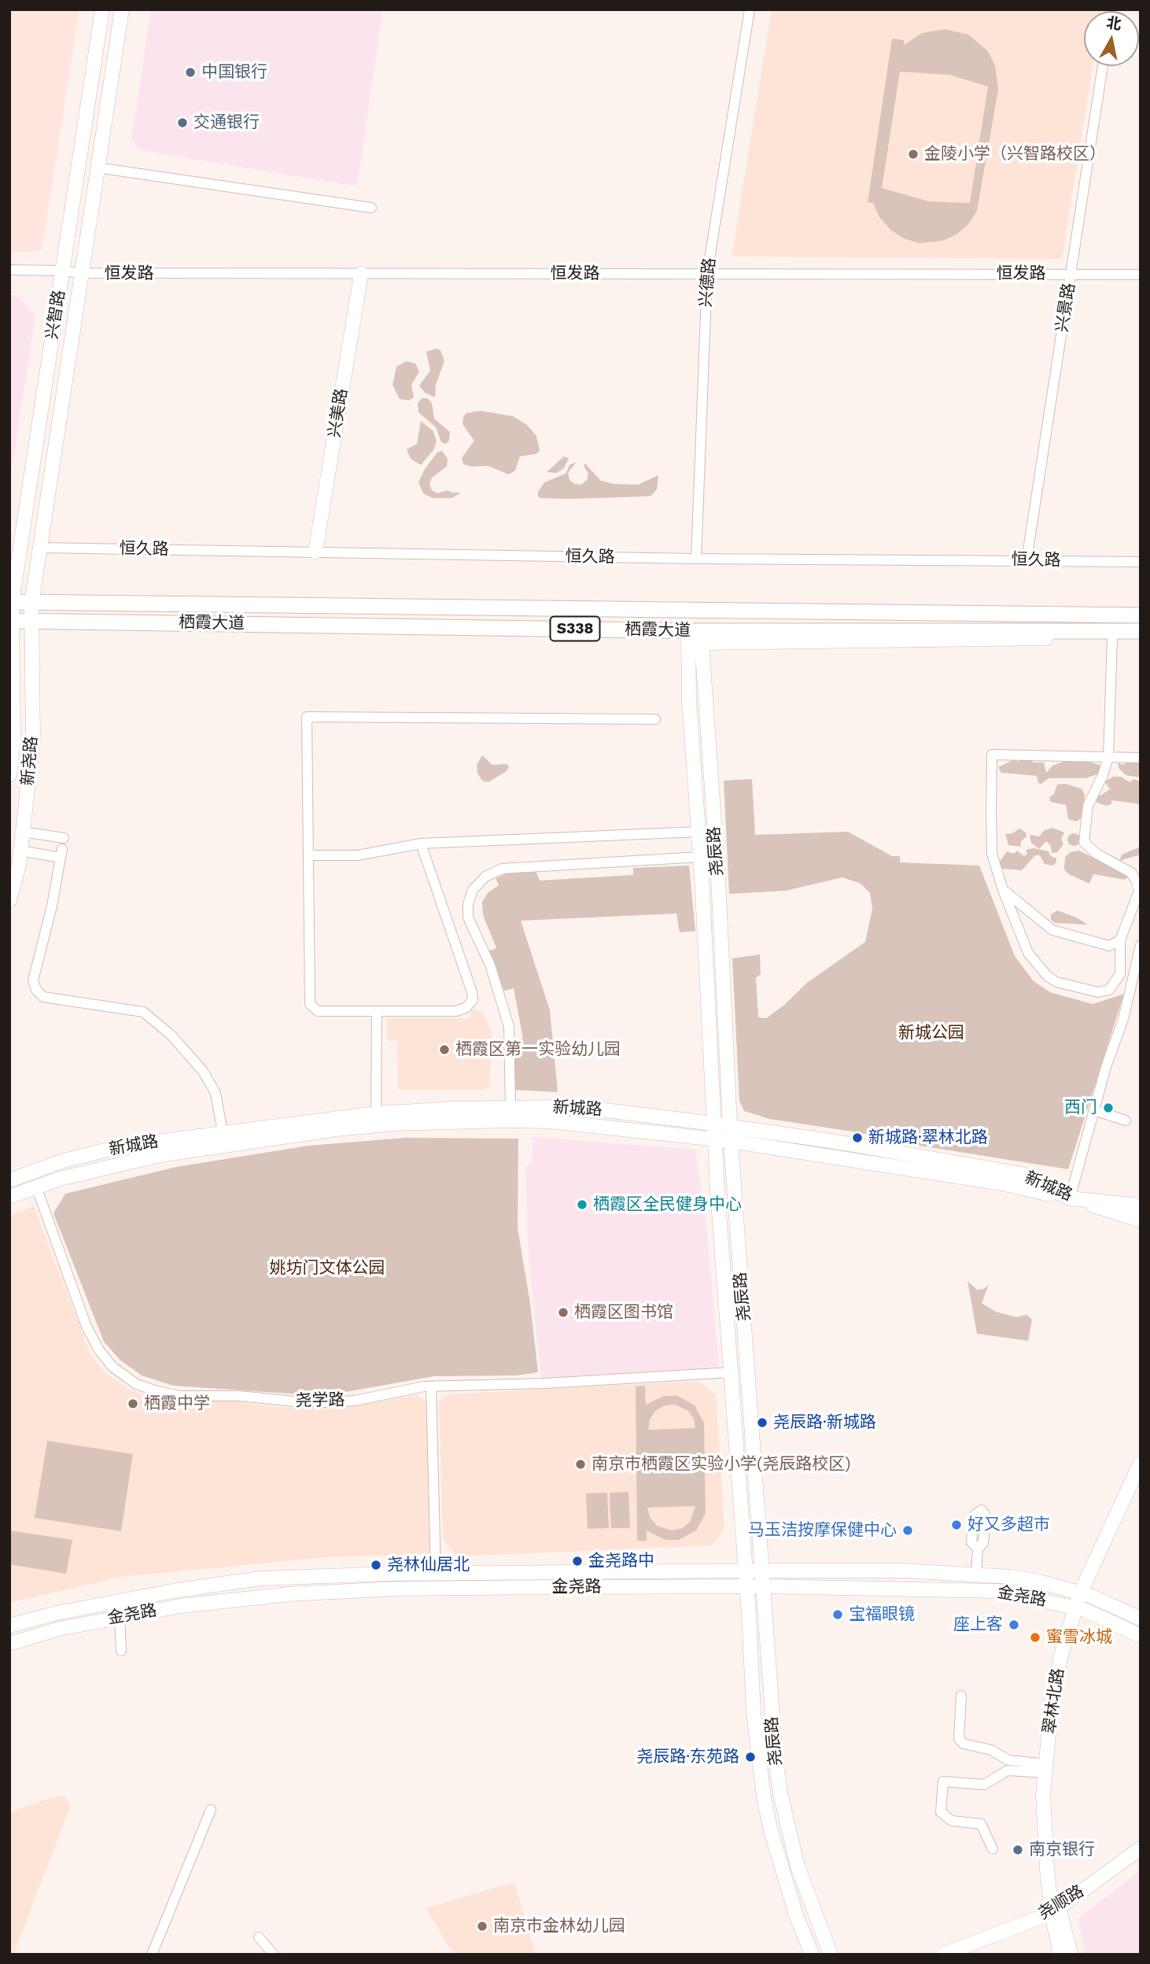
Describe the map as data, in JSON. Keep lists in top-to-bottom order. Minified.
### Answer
{"streets":{"main road":["兴智路","兴美路","栖霞大道","S338","新尧路","尧辰路","新城路","金尧路","翠林北路","尧顺路"],"street":["恒发路","兴德路","兴景路","恒久路","尧学路"]},"crossings":[["恒发路","兴德路"],["恒发路","兴景路"],["恒发路","兴智路"],["恒发路","兴美路"],["兴德路","恒久路"],["兴景路","恒久路"],["兴智路","恒久路"],["兴智路","栖霞大道"],["兴智路","新尧路"],["兴美路","恒久路"],["栖霞大道","新尧路"],["栖霞大道","尧辰路"],["尧辰路","新城路"],["尧辰路","尧学路"],["尧辰路","金尧路"],["新城路","尧学路"],["金尧路","翠林北路"],["翠林北路","尧顺路"]],"parks":["新城公园","姚坊门文体公园"],"places":["中国银行","交通银行","金陵小学（兴智路校区）","栖霞区第一实验幼儿园","西门","新城路·翠林北路","栖霞区全民健身中心","栖霞区图书馆","栖霞中学","尧辰路·新城路","南京市栖霞区实验小学(尧辰路校区)","好又多超市","马玉洁按摩保健中心","金尧路中","尧林仙居北","宝福眼镜","座上客","蜜雪冰城","尧辰路·东苑路","南京银行","南京市金林幼儿园"],"north":"top"}
